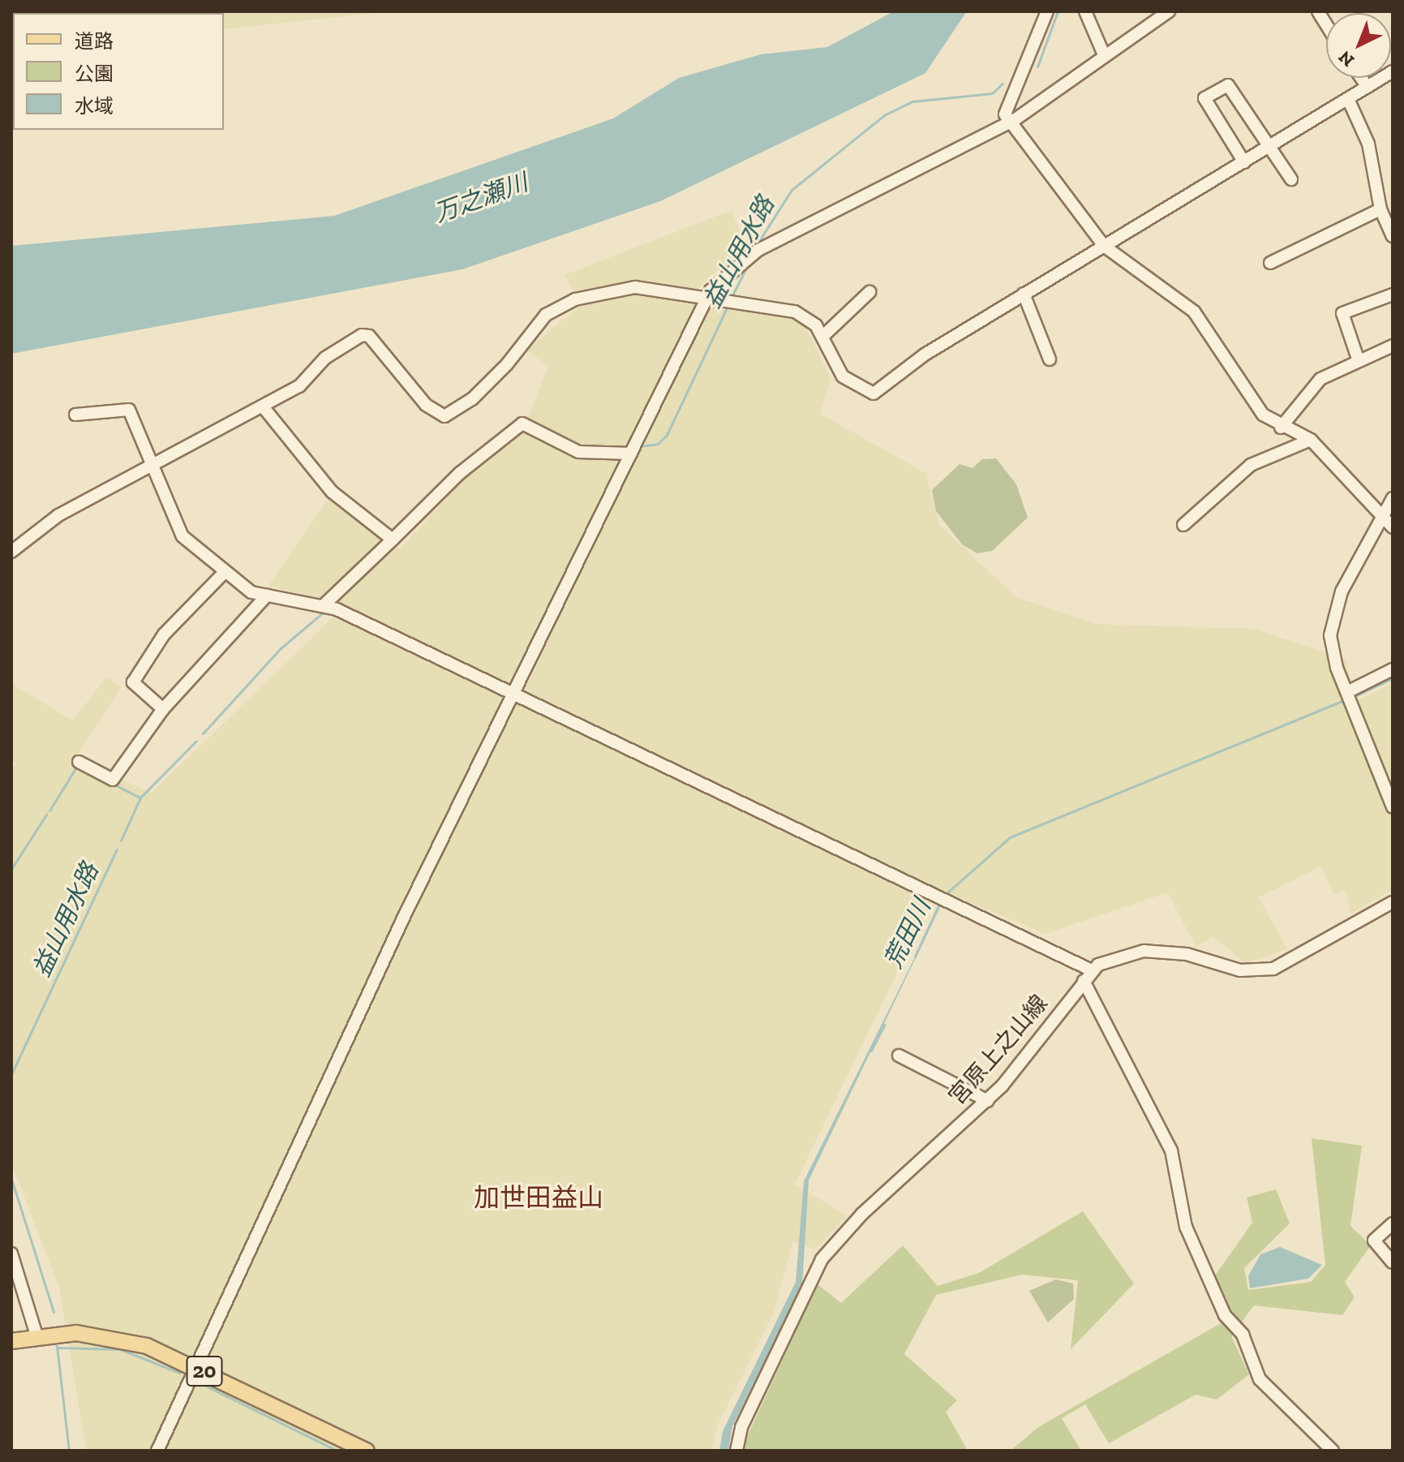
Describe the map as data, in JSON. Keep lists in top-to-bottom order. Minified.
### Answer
{"streets":{"main road":["20"],"street":["宮原上之山線"]},"districts":["加世田益山"],"water":["万之瀬川","益山用水路","荒田川"],"legend":["道路","公園","水域"],"north":"bottom left"}
